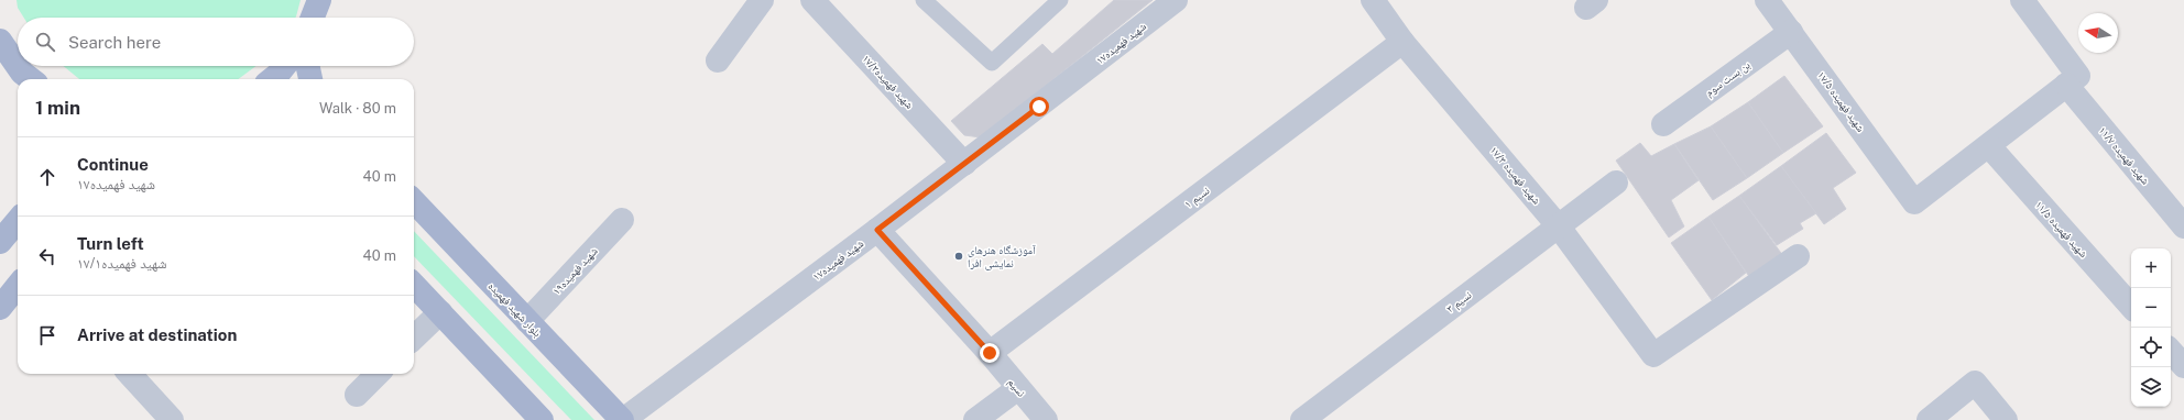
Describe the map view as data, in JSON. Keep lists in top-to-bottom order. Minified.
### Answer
{"streets":{"main road":["بلوار شهید فهمیده"],"street":["شهید فهمیده۱۷","بن بست سوم","شهید فهمیده۱۷/۲","شهید فهمیده ۱۷/۵","شهید فهمیده ۱۱/۷","شهید فهمیده ۱۷/۳","نسیم ۱","شهید فهمیده ۱۱/۵","شهید فهمیده۱۹","نسیم ۳","نسیم"]},"crossings":[["شهید فهمیده۱۷","شهید فهمیده۱۷/۲"],["شهید فهمیده۱۷","بلوار شهید فهمیده"],["شهید فهمیده۱۷","نسیم"],["بن بست سوم","شهید فهمیده ۱۷/۵"],["شهید فهمیده ۱۷/۵","شهید فهمیده ۱۱/۵"],["شهید فهمیده ۱۷/۳","نسیم ۱"],["شهید فهمیده ۱۷/۳","نسیم ۳"],["نسیم ۱","نسیم"],["شهید فهمیده۱۹","بلوار شهید فهمیده"]],"places":["آموزشگاه هنرهای نمایشی افرا"],"north":"left","page":{"search":"Search here","heading":["1 min","Walk · 80 m"],"list":[["Continue","شهید فهمیده۱۷","40 m"],["Turn left","شهید فهمیده۱۷/۱","40 m"],"Arrive at destination"],"map_buttons":["+","−"]}}
